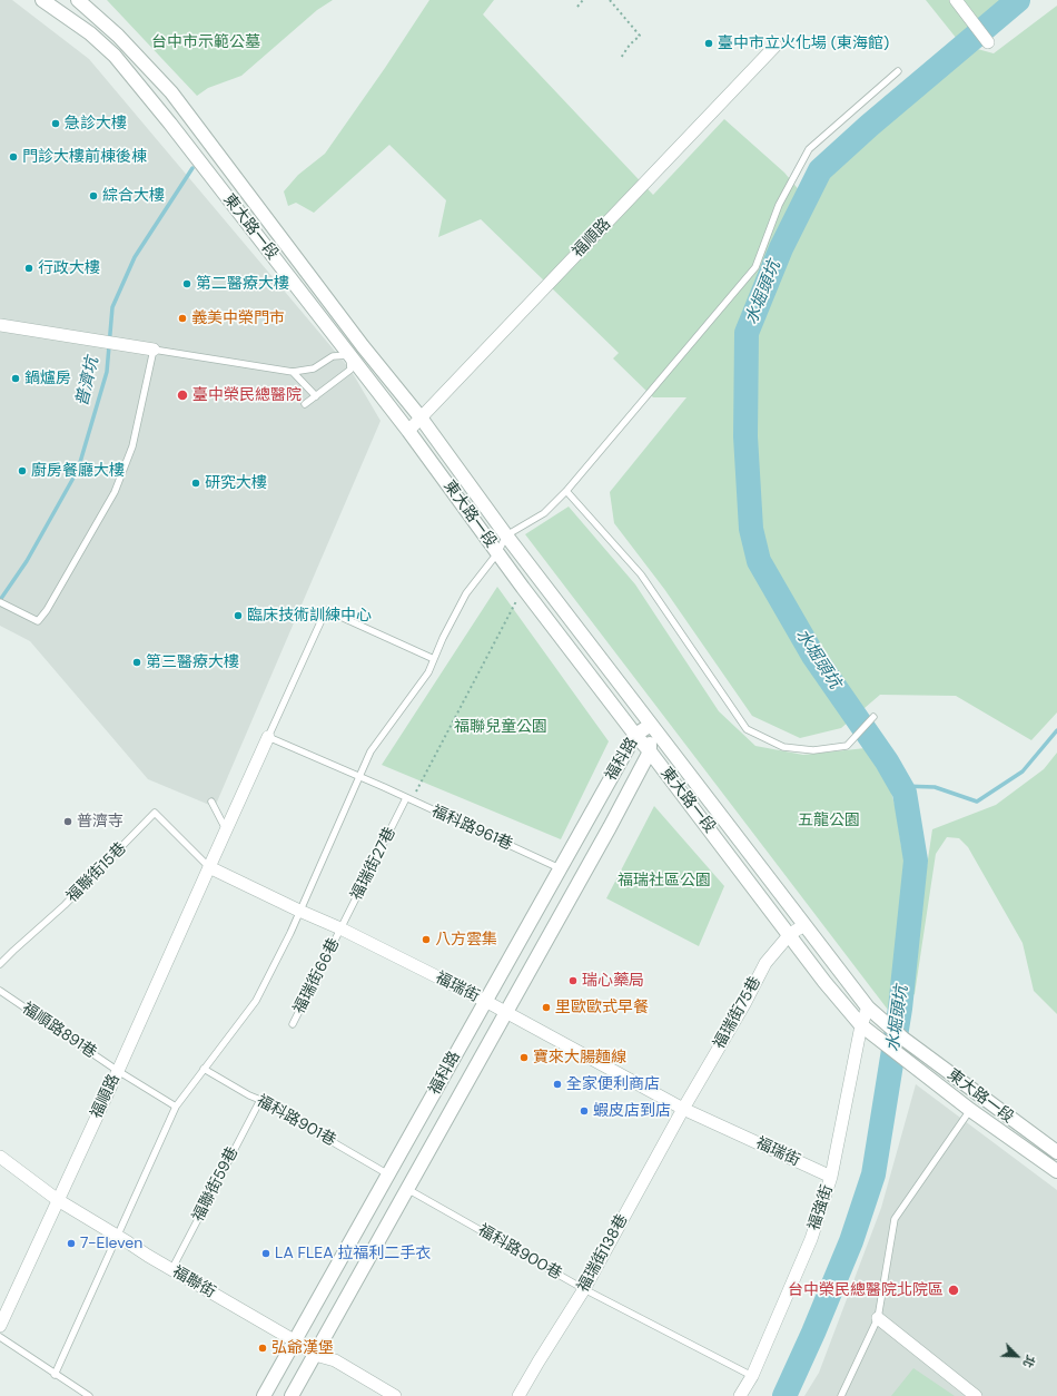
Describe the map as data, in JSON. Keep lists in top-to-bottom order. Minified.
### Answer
{"streets":{"street":["東大路一段","福順路","福科路","福瑞街","福瑞街75巷","福強街","福瑞街138巷","福聯街"],"lane":["福科路961巷","福瑞街27巷","福聯街15巷","福瑞街66巷","福順路891巷","福科路901巷","福聯街59巷","福科路900巷"]},"crossings":[["東大路一段","福順路"],["東大路一段","福科路"],["東大路一段","福瑞街75巷"],["東大路一段","福強街"],["福順路","福聯街15巷"],["福順路","福瑞街"],["福順路","福順路891巷"],["福順路","福聯街"],["福科路","福科路961巷"],["福科路","福瑞街"],["福科路","福科路901巷"],["福科路","福科路900巷"],["福科路","福聯街"],["福科路961巷","福瑞街27巷"],["福瑞街27巷","福瑞街66巷"],["福瑞街27巷","福瑞街"],["福聯街15巷","福瑞街"],["福瑞街66巷","福瑞街"],["福瑞街","福瑞街75巷"],["福瑞街","福強街"],["福瑞街","福瑞街138巷"],["福瑞街75巷","福瑞街138巷"],["福科路901巷","福聯街59巷"],["福聯街59巷","福聯街"],["福強街","福科路900巷"],["福科路900巷","福瑞街138巷"]],"water":["水堀頭坑","普濟坑"],"parks":["台中市示範公墓","福聯兒童公園","五龍公園","福瑞社區公園"],"places":["臺中市立火化場 (東海館)","急診大樓","門診大樓前棟後棟","綜合大樓","行政大樓","第二醫療大樓","義美中榮門市","鍋爐房","臺中榮民總醫院","廚房餐廳大樓","研究大樓","臨床技術訓練中心","第三醫療大樓","普濟寺","八方雲集","瑞心藥局","里歐歐式早餐","寶來大腸麵線","全家便利商店","蝦皮店到店","7-Eleven","LA FLEA 拉福利二手衣","台中榮民總醫院北院區","弘爺漢堡"],"north":"bottom right"}
